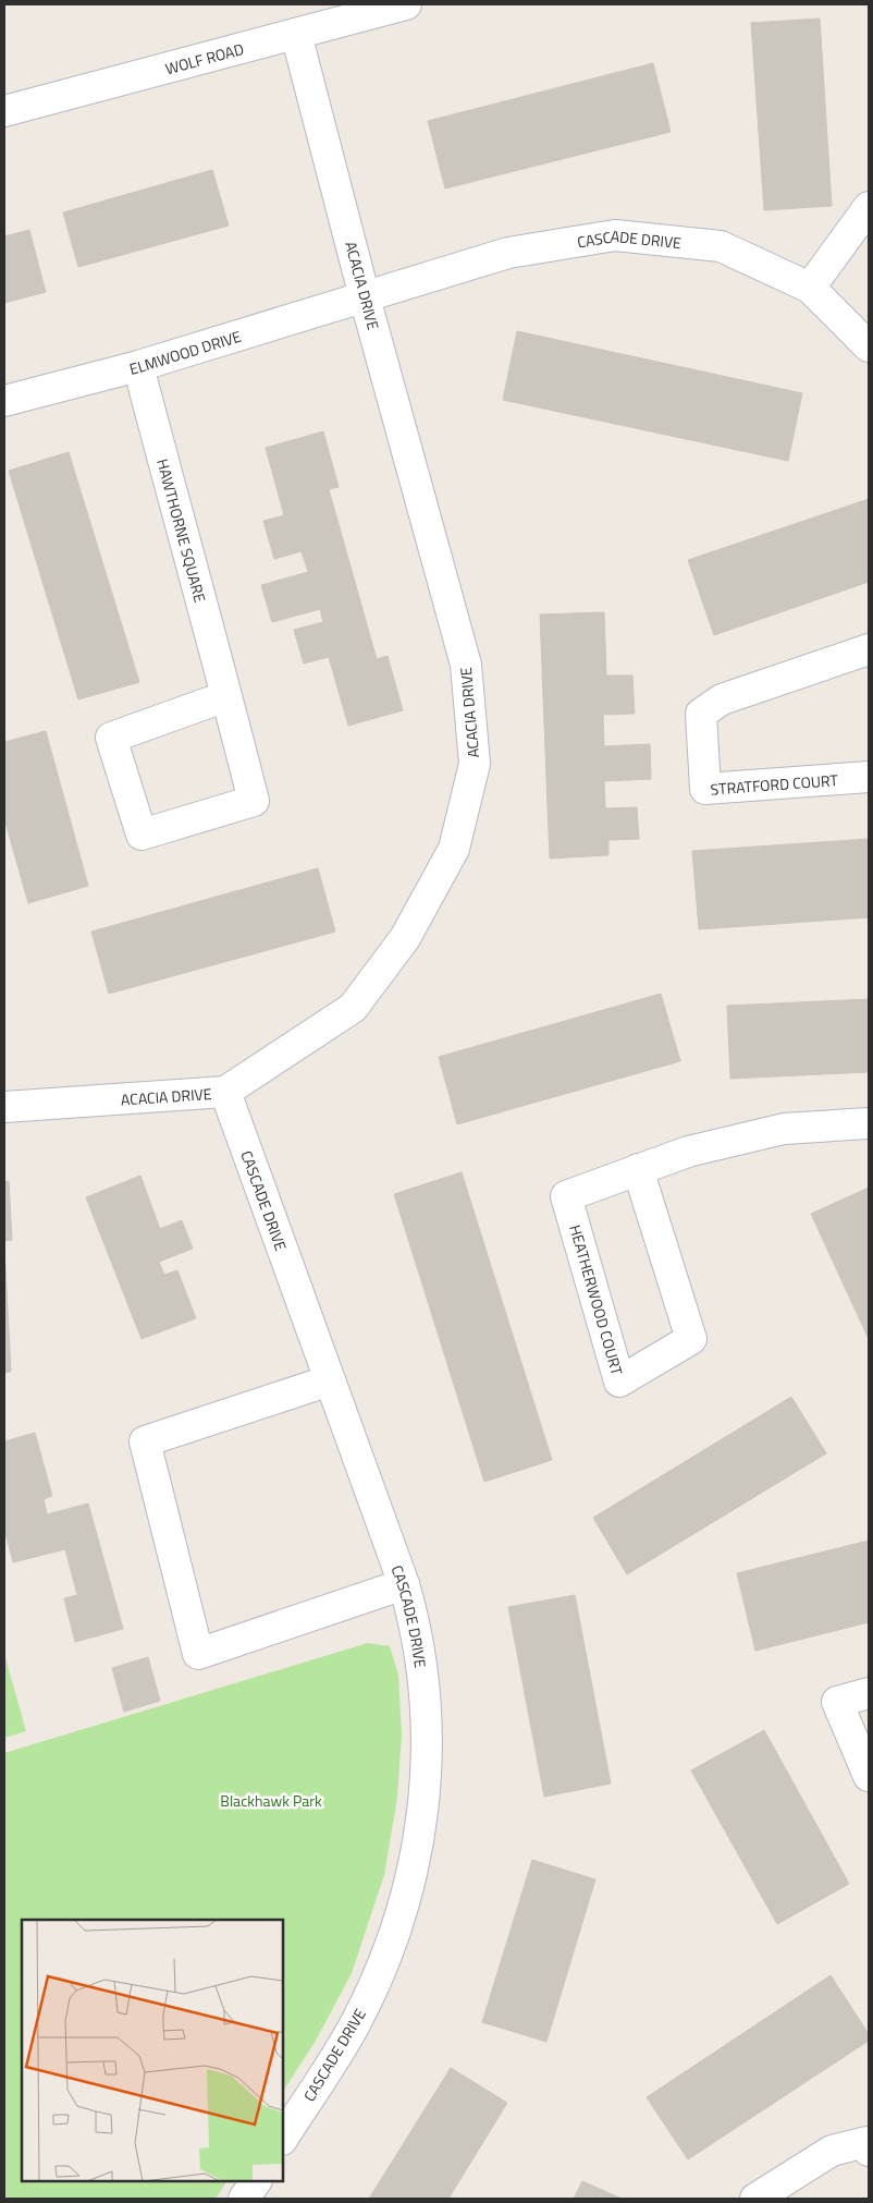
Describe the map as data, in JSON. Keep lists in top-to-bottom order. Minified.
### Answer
{"streets":{"street":["WOLF ROAD","CASCADE DRIVE","ACACIA DRIVE","ELMWOOD DRIVE","HAWTHORNE SQUARE","STRATFORD COURT","HEATHERWOOD COURT"]},"crossings":[["WOLF ROAD","ACACIA DRIVE"],["CASCADE DRIVE","ACACIA DRIVE"],["CASCADE DRIVE","ELMWOOD DRIVE"],["ACACIA DRIVE","ELMWOOD DRIVE"],["ELMWOOD DRIVE","HAWTHORNE SQUARE"]],"parks":["Blackhawk Park"]}
